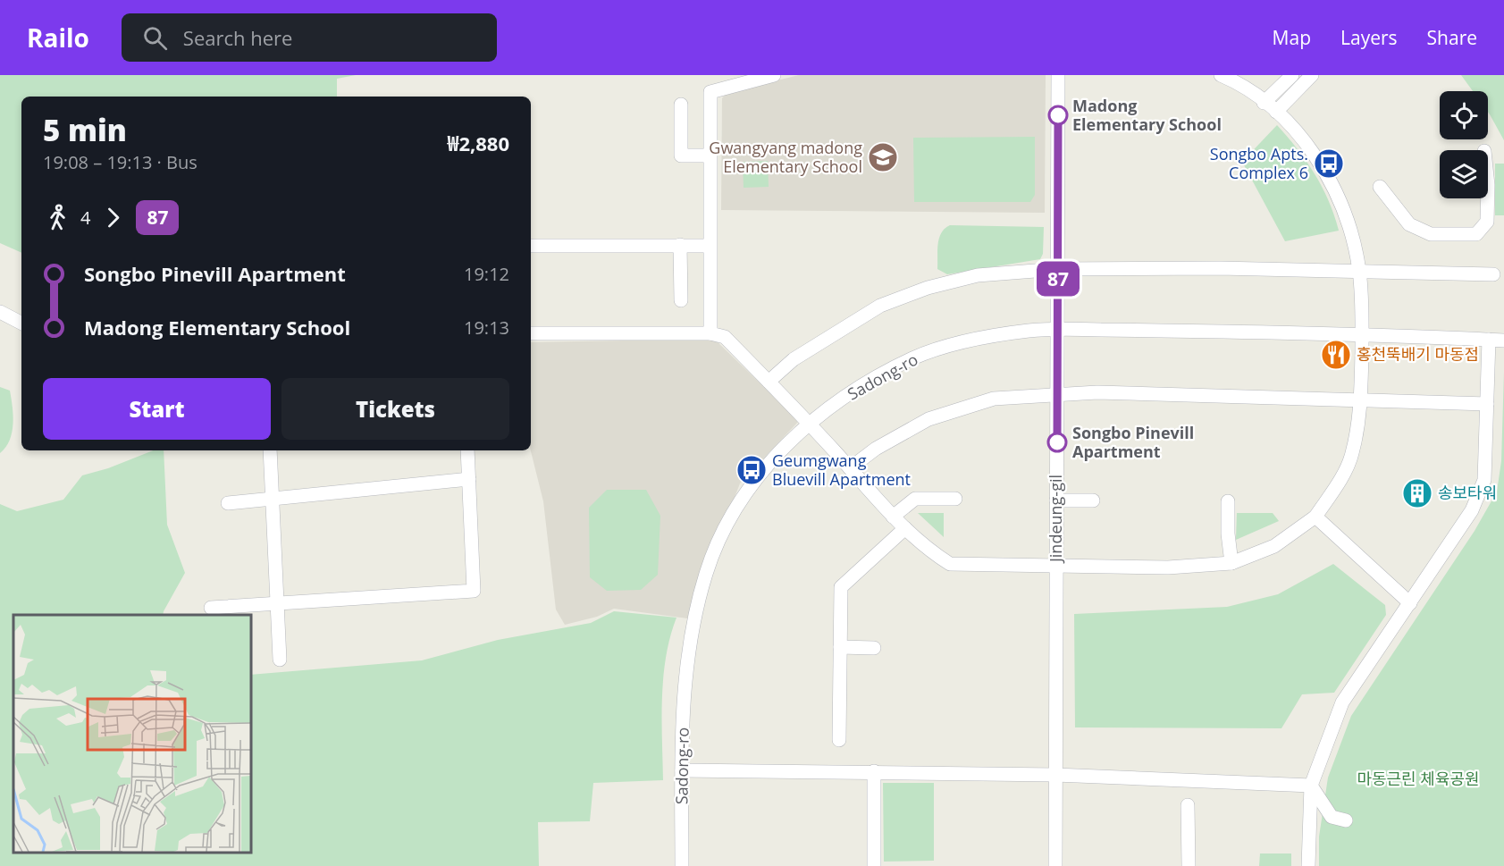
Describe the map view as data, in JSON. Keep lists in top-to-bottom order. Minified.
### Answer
{"streets":{"street":["Sadong-ro","Jindeung-gil"]},"crossings":[["Sadong-ro","Jindeung-gil"]],"parks":["마동근린 체육공원"],"places":{"other":["Madong Elementary School","Songbo Pinevill Apartment"],"school or university":["Gwangyang madong Elementary School"],"bus stop":["Songbo Apts. Complex 6","Geumgwang Bluevill Apartment"],"restaurant":["홍천뚝배기 마동점"],"building":["송보타워"]},"lines":["bus line 87"],"page":{"header":"Railo","search":"Search here","nav":["Map","Layers","Share"],"on_map":"87","heading":["5 min","19:08 – 19:13 · Bus","₩2,880"],"legs":["4","87"],"list":[{"name":"Songbo Pinevill Apartment","value":"19:12"},{"name":"Madong Elementary School","value":"19:13"}],"buttons":["Start","Tickets"]}}
